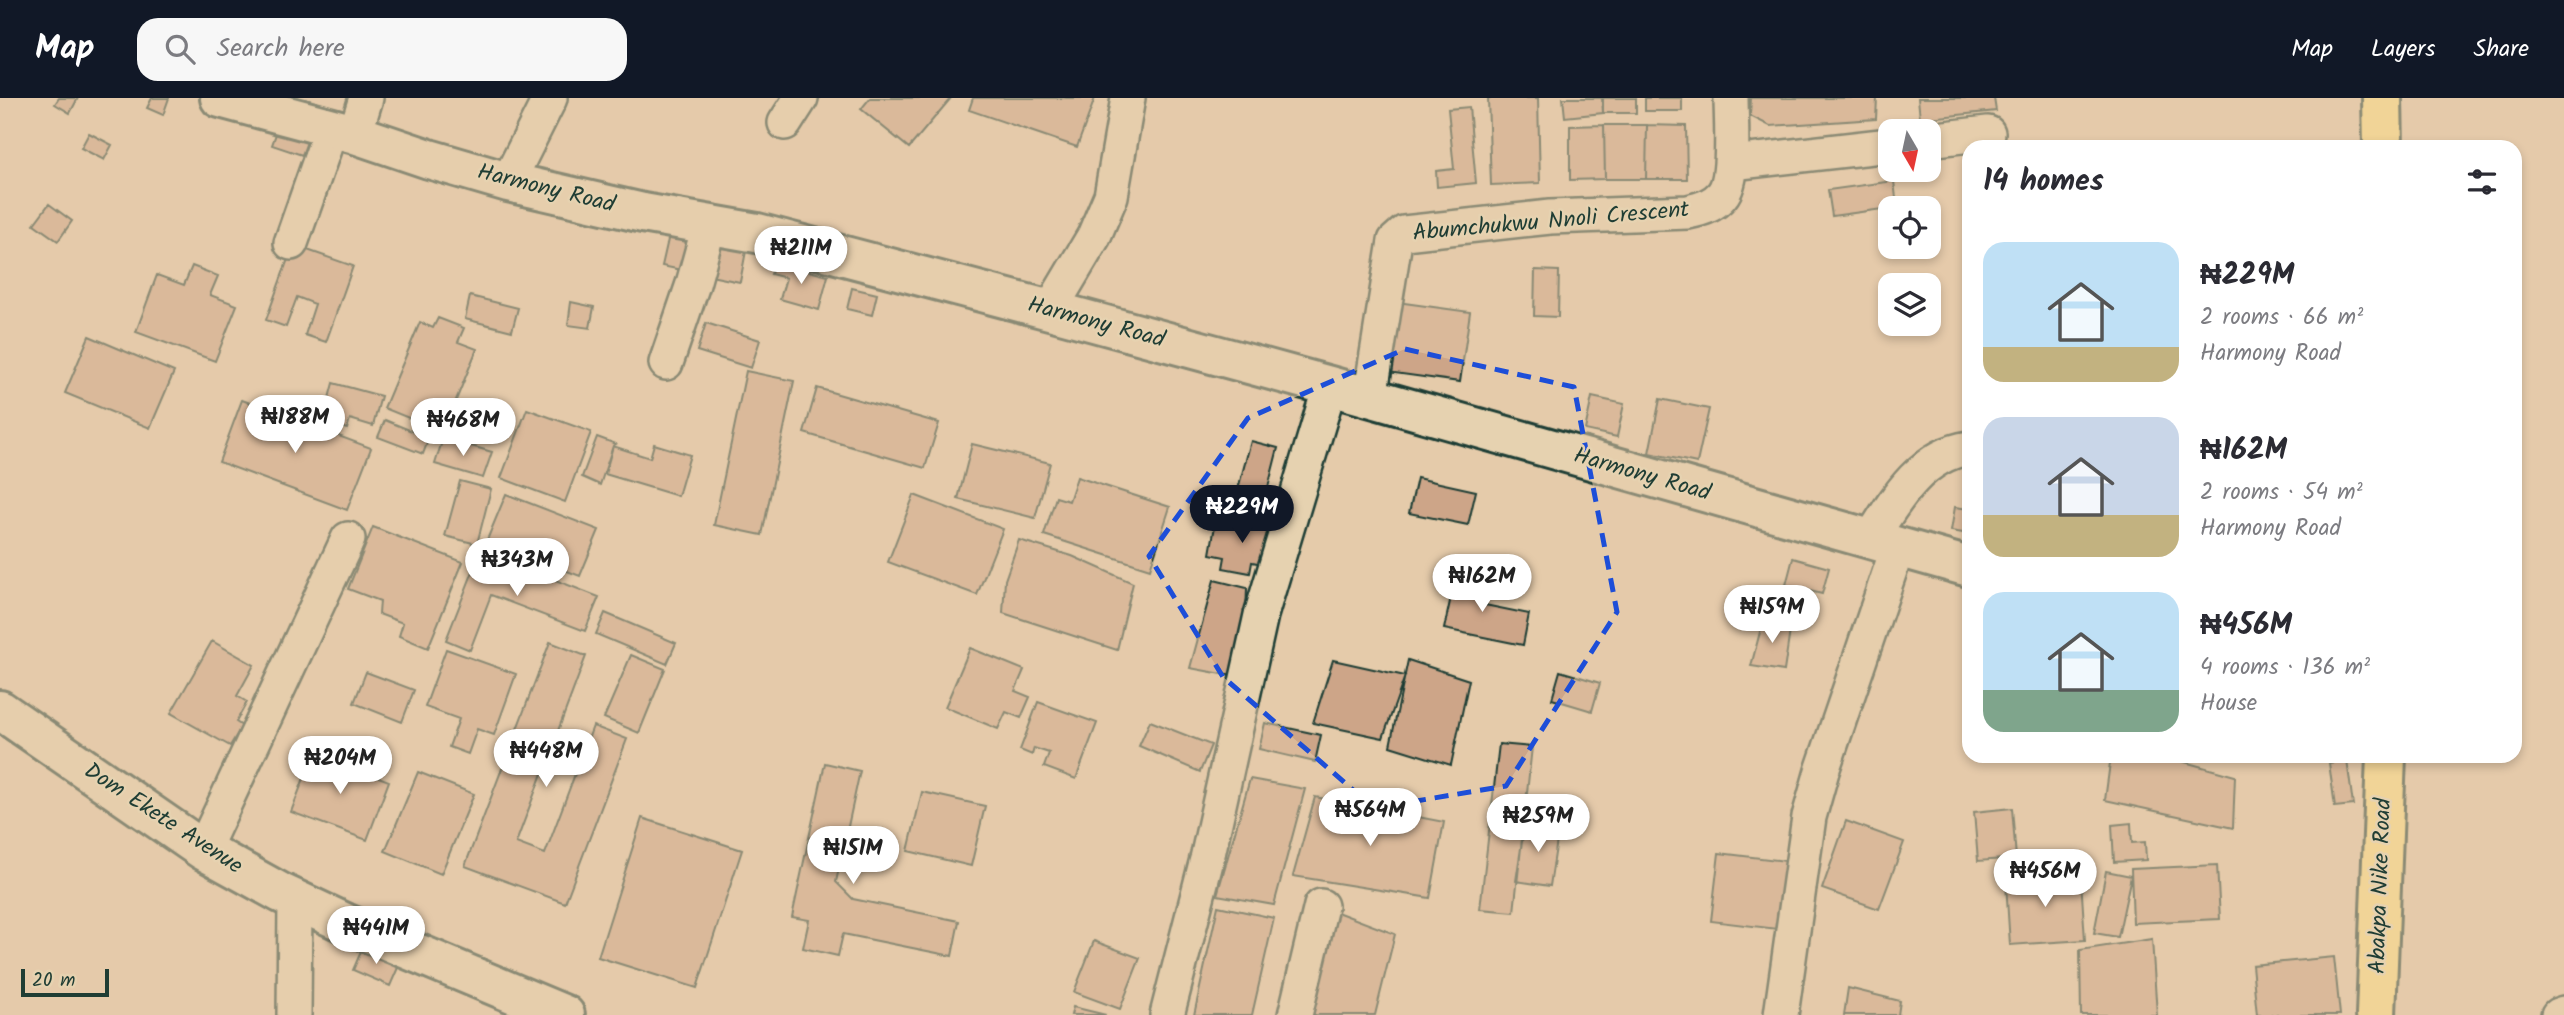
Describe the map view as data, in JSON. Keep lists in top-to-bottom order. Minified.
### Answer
{"streets":{"main road":["Harmony Road","Dom Ekete Avenue","Abakpa Nike Road"],"street":["Abumchukwu Nnoli Crescent"]},"crossings":[["Harmony Road","Abumchukwu Nnoli Crescent"]],"scale_bar":"20 m","north":"bottom","page":{"header":"Map","search":"Search here","nav":["Map","Layers","Share"],"heading":"14 homes","list":[{"name":"₦229M","note":"2 rooms · 66 m² · Harmony Road"},{"name":"₦162M","note":"2 rooms · 54 m² · Harmony Road"},{"name":"₦456M","note":"4 rooms · 136 m² · House"}],"price":["₦211M","₦188M","₦468M","₦229M","₦343M","₦162M","₦159M","₦448M","₦204M","₦564M","₦259M","₦151M","₦456M","₦441M"],"scale":"20 m"}}
